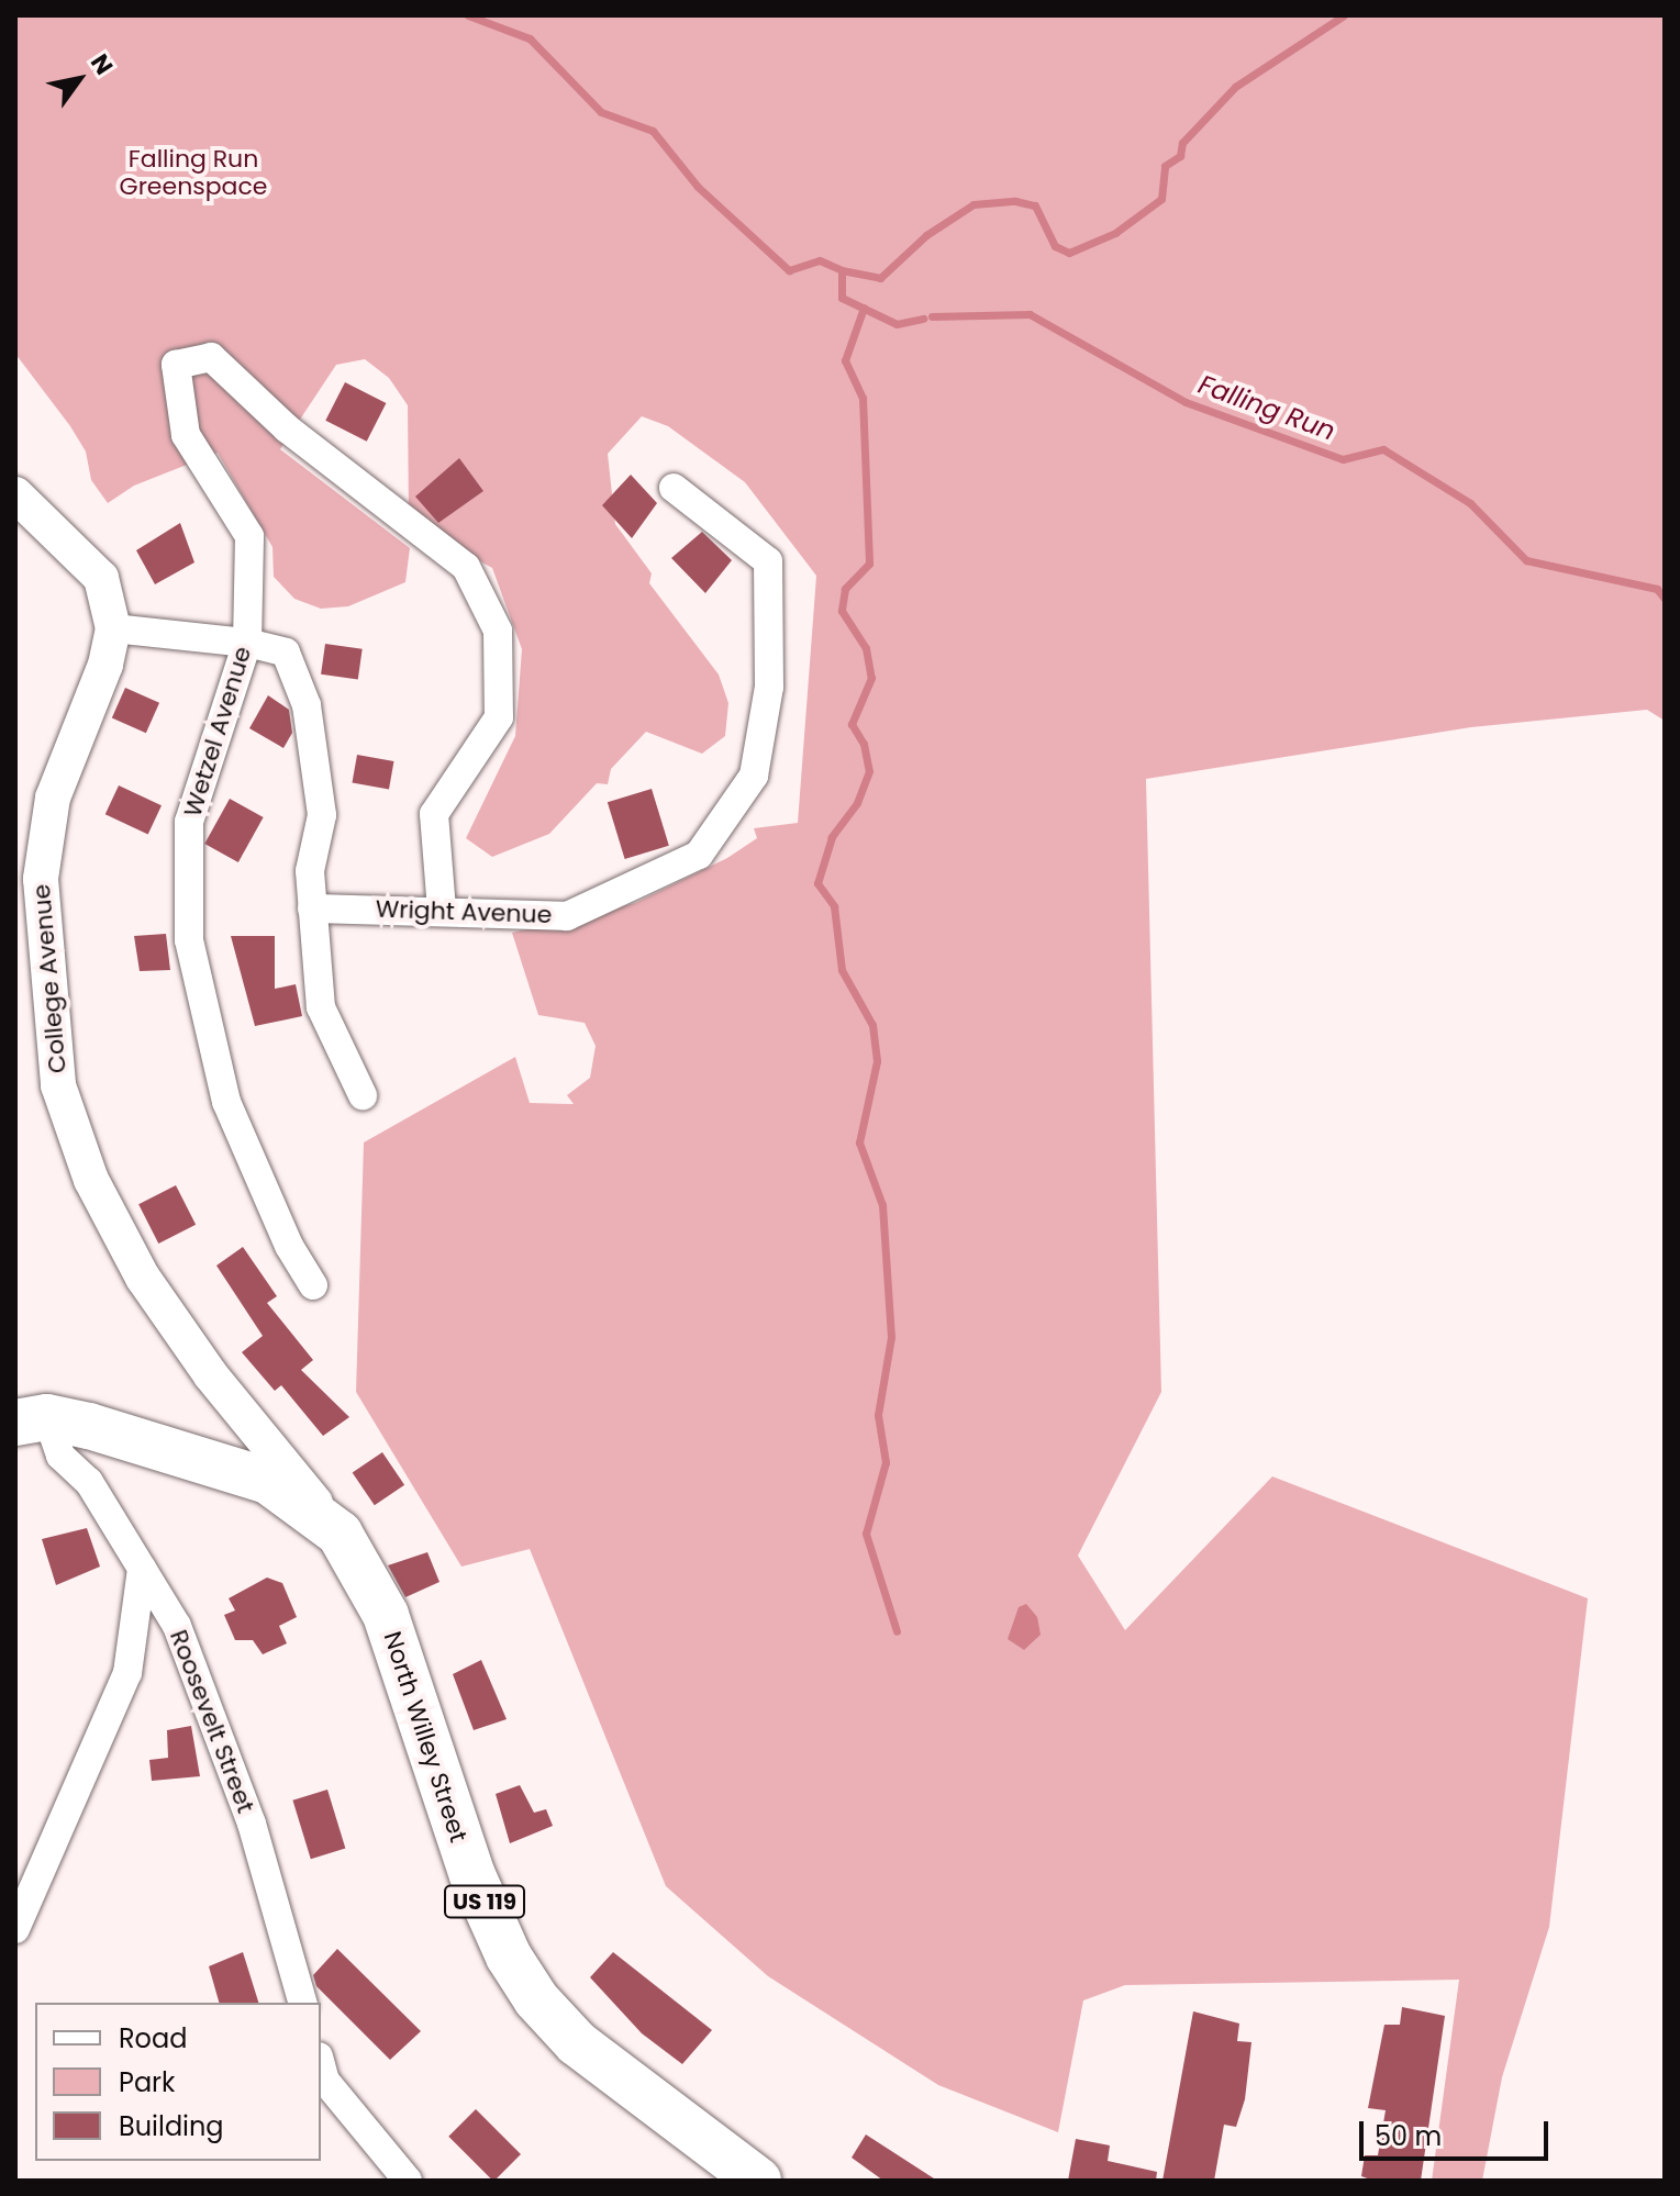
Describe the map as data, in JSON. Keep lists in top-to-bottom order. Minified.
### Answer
{"streets":{"main road":["North Willey Street","US 119"],"street":["Wetzel Avenue","Wright Avenue","College Avenue","Roosevelt Street"]},"crossings":[["Wetzel Avenue","Wright Avenue"],["College Avenue","North Willey Street"],["Roosevelt Street","North Willey Street"]],"water":["Falling Run"],"parks":["Falling Run Greenspace"],"legend":["Road","Park","Building"],"scale_bar":"50 m","north":"top right"}
